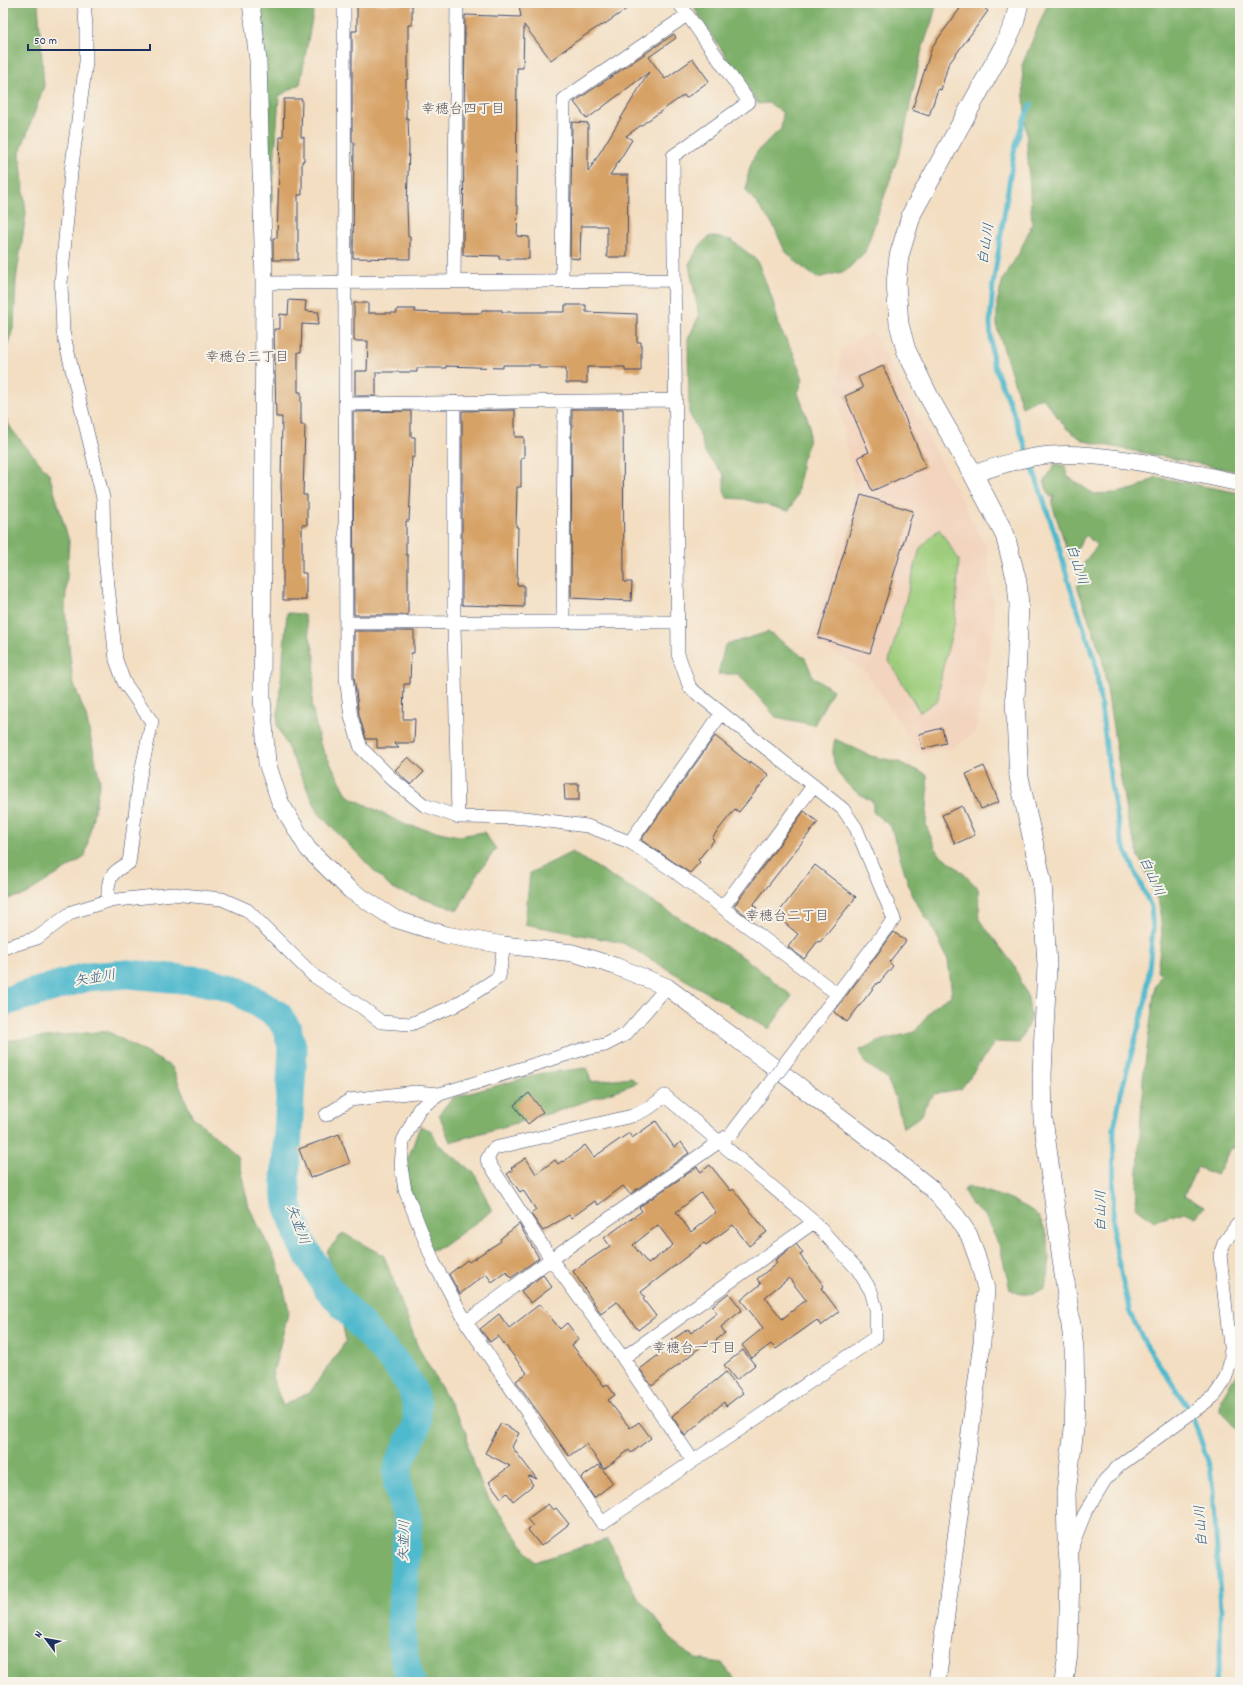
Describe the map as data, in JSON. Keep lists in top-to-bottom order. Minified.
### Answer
{"districts":["幸穂台四丁目","幸穂台三丁目","幸穂台二丁目","幸穂台一丁目"],"water":["白山川","矢並川"],"scale_bar":"50 m","north":"top left"}
